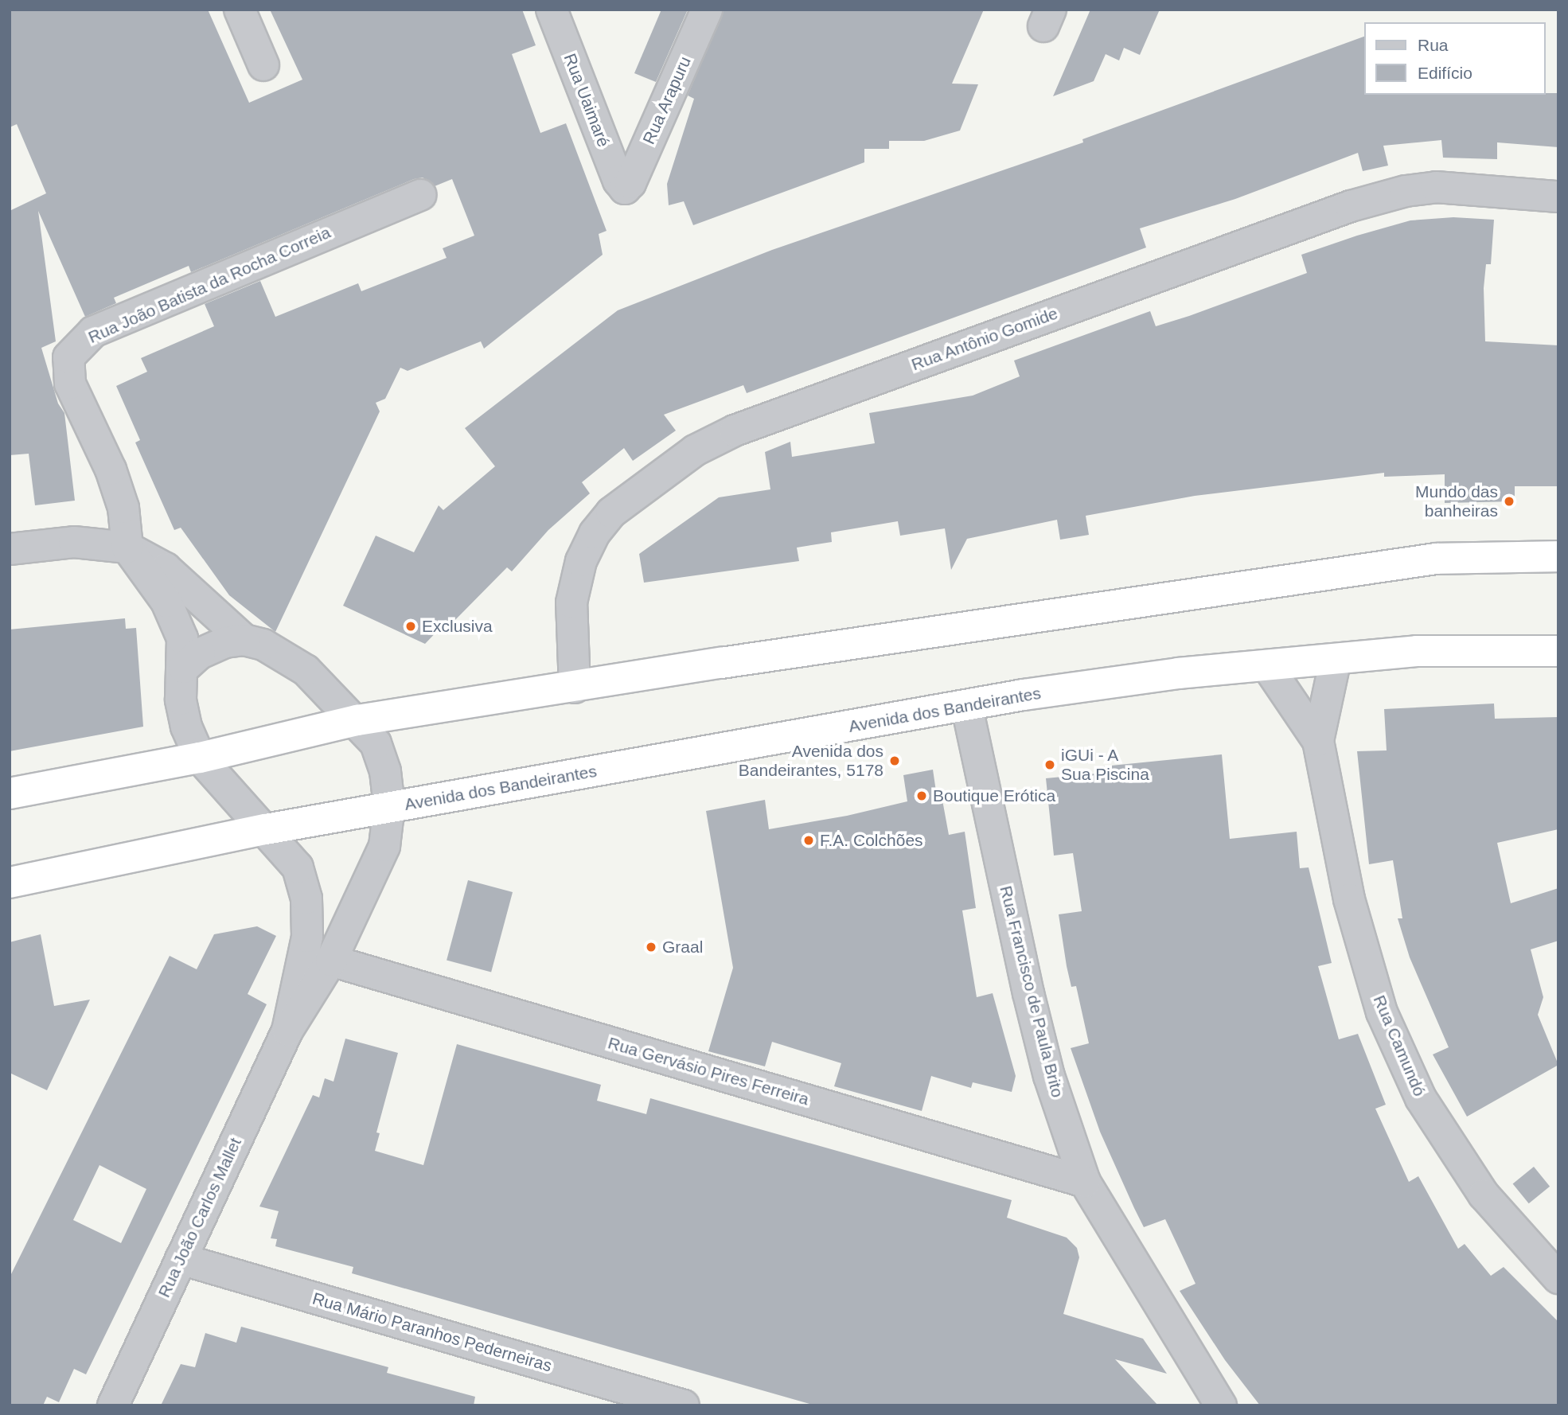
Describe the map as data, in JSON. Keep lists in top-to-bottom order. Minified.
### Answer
{"streets":{"highway":["Avenida dos Bandeirantes"],"street":["Rua Uaimaré","Rua Arapuru","Rua João Batista da Rocha Correia","Rua Antônio Gomide","Rua Francisco de Paula Brito","Rua Camundó","Rua Gervásio Pires Ferreira","Rua João Carlos Mallet","Rua Mário Paranhos Pederneiras"]},"crossings":[["Rua Uaimaré","Rua Arapuru"],["Rua João Batista da Rocha Correia","Rua João Carlos Mallet"],["Avenida dos Bandeirantes","Rua Francisco de Paula Brito"],["Avenida dos Bandeirantes","Rua Camundó"],["Avenida dos Bandeirantes","Rua João Carlos Mallet"],["Rua Francisco de Paula Brito","Rua Gervásio Pires Ferreira"],["Rua Gervásio Pires Ferreira","Rua João Carlos Mallet"],["Rua João Carlos Mallet","Rua Mário Paranhos Pederneiras"]],"places":["Mundo das banheiras","Exclusiva","Avenida dos Bandeirantes, 5178","iGUi - A Sua Piscina","Boutique Erótica","F.A. Colchões","Graal"],"legend":["Rua","Edifício"]}
